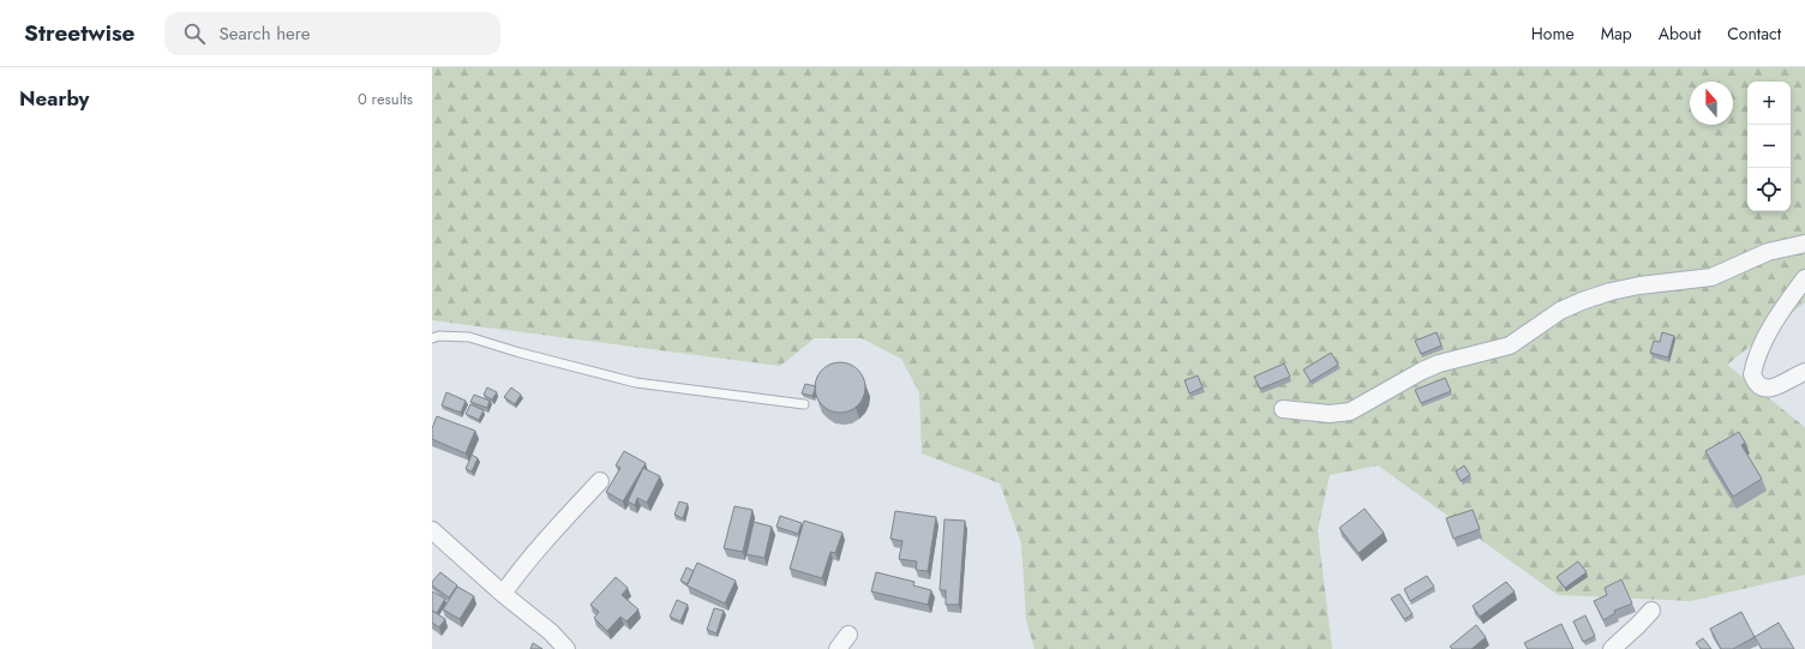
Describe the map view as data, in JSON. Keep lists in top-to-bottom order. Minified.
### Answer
{"north":"top","page":{"header":"Streetwise","search":"Search here","nav":["Home","Map","About","Contact"],"heading":["Nearby","0 results"],"map_buttons":["+","−"]}}
